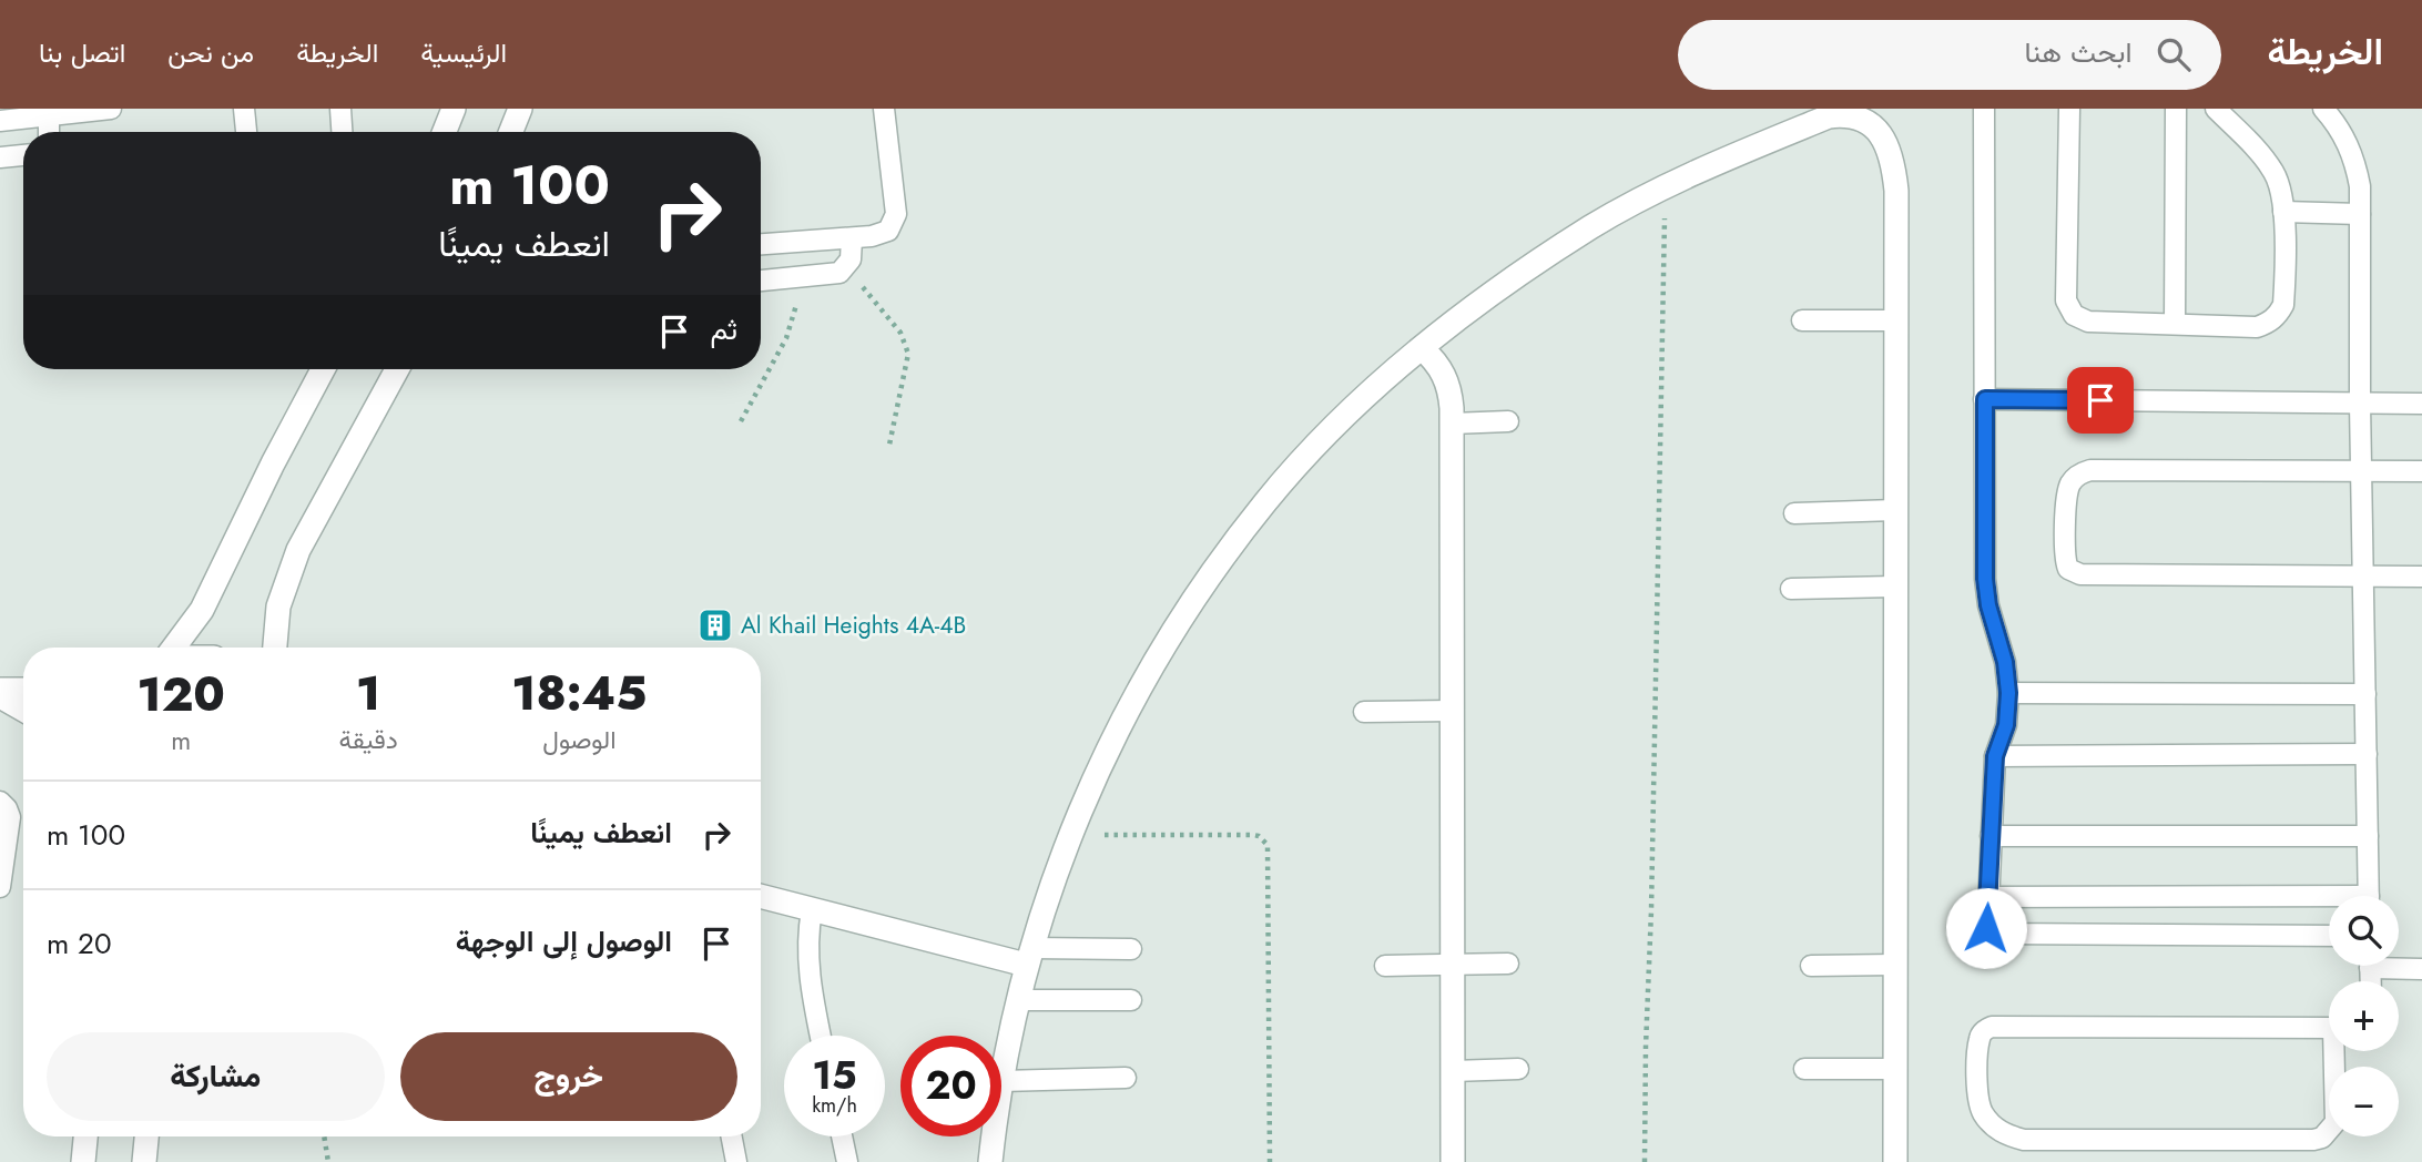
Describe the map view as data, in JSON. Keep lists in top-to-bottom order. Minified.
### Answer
{"places":{"building":["Al Khail Heights 4A-4B"]},"page":{"header":"الخريطة","search":"ابحث هنا","nav":["الرئيسية","الخريطة","من نحن","اتصل بنا"],"turn":["100 m","انعطف يمينًا"],"then":"ثم","eta":["18:45","الوصول","1","دقيقة","120","m"],"list":[{"name":"انعطف يمينًا","value":"100 m"},{"name":"الوصول إلى الوجهة","value":"20 m"}],"map_buttons":["+","−"],"buttons":["خروج","مشاركة"],"speed":"15 km/h","limit":"20"}}
